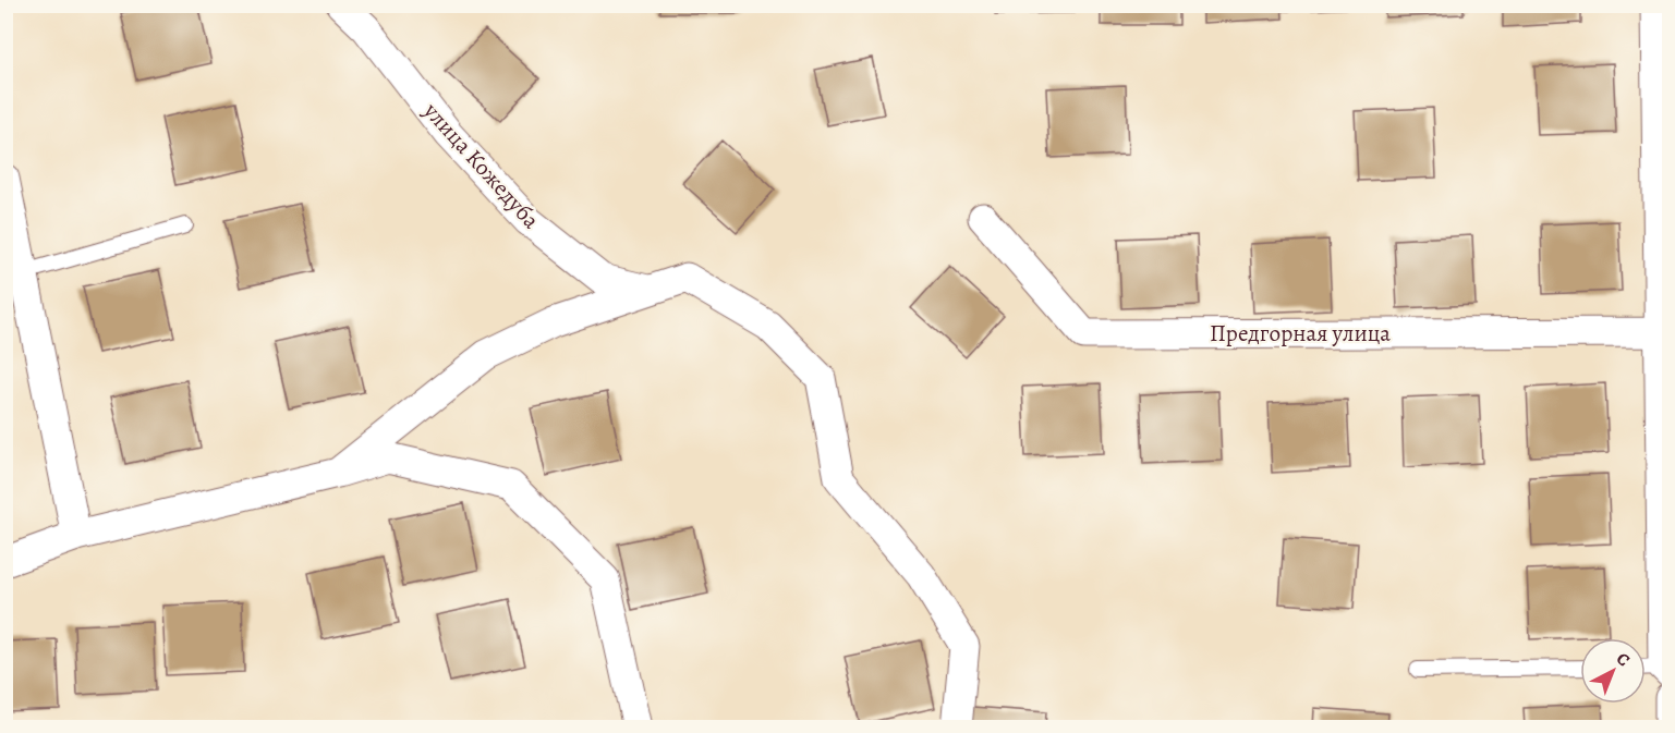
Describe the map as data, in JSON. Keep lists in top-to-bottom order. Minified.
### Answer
{"streets":{"street":["улица Кожедуба","Предгорная улица"]},"north":"top right"}
